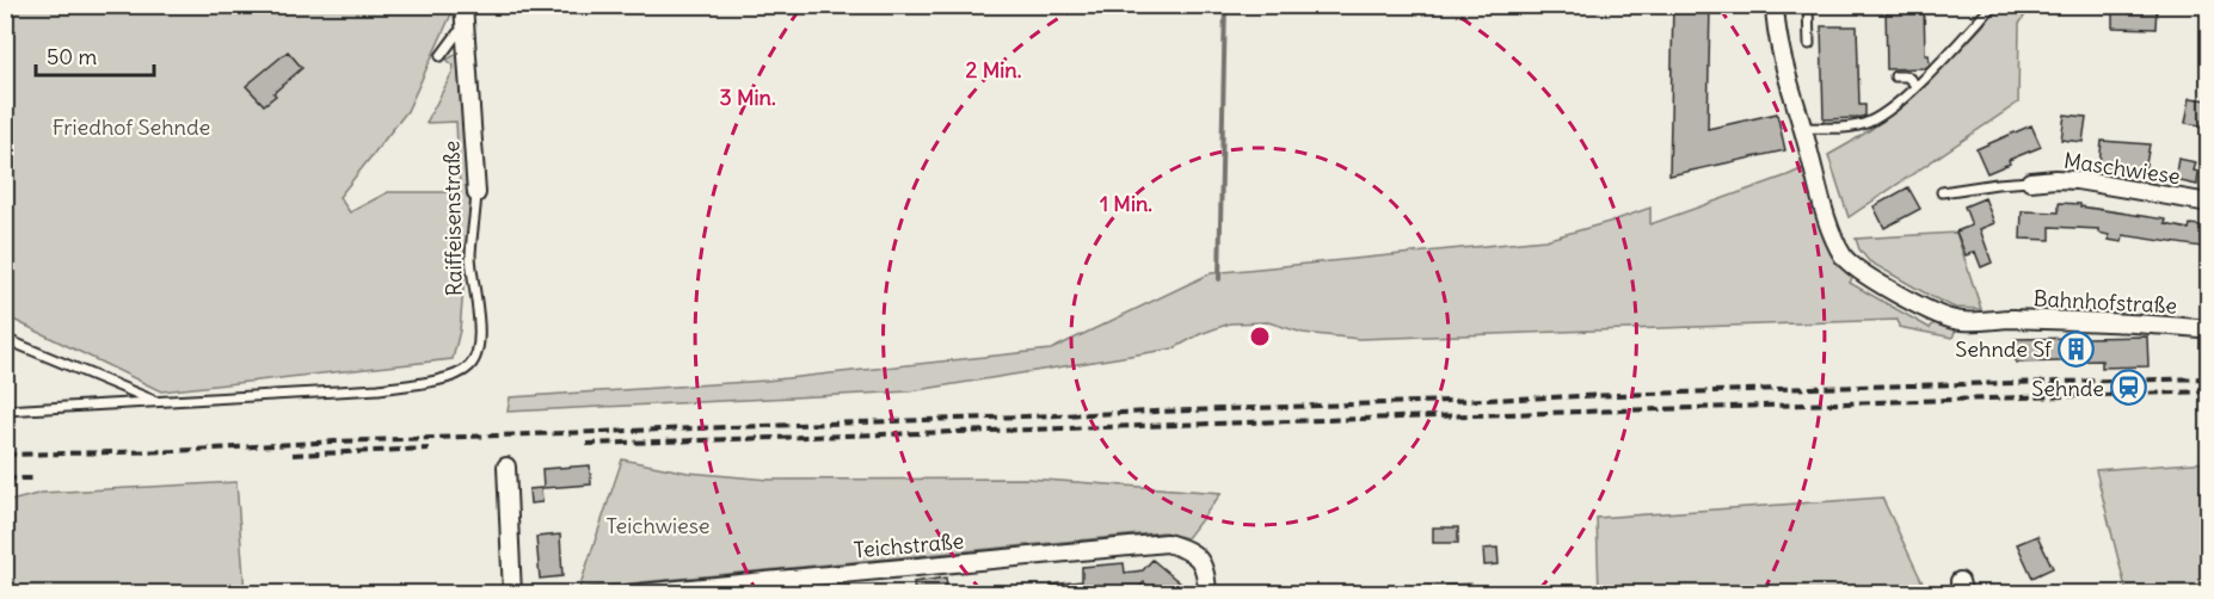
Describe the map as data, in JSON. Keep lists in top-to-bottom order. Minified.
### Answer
{"streets":{"street":["Maschwiese","Raiffeisenstraße","Bahnhofstraße","Teichstraße"]},"parks":["Friedhof Sehnde","Teichwiese"],"places":{"building":["Sehnde Sf"],"station":["Sehnde"]},"scale_bar":"50 m","rings":["2 Min.","3 Min.","1 Min."]}
